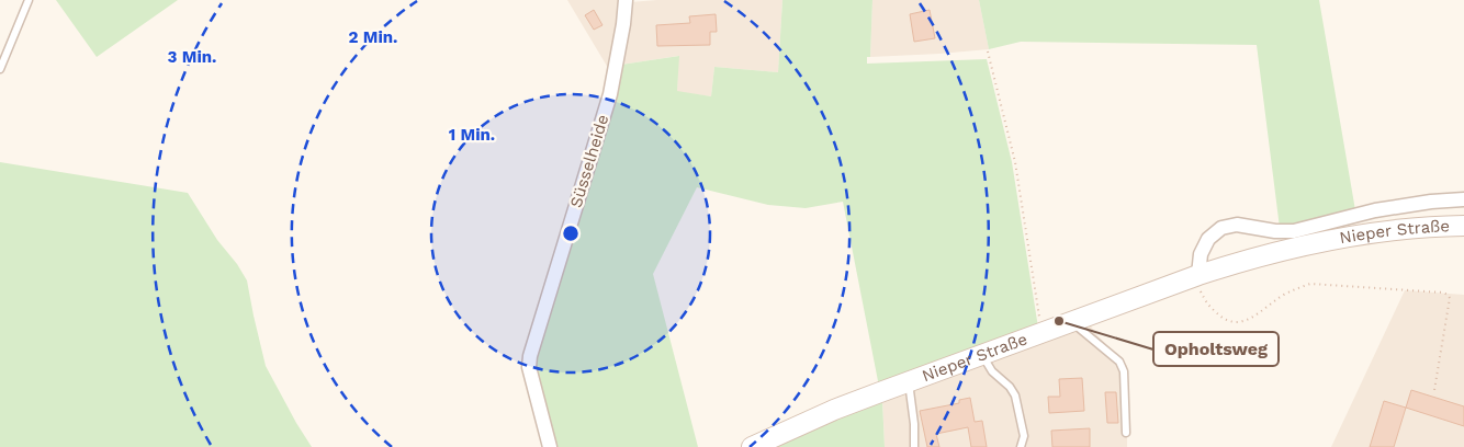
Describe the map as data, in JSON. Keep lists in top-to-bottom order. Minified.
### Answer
{"streets":{"street":["Süsselheide","Nieper Straße"]},"places":["Opholtsweg"],"rings":["2 Min.","3 Min.","1 Min."]}
